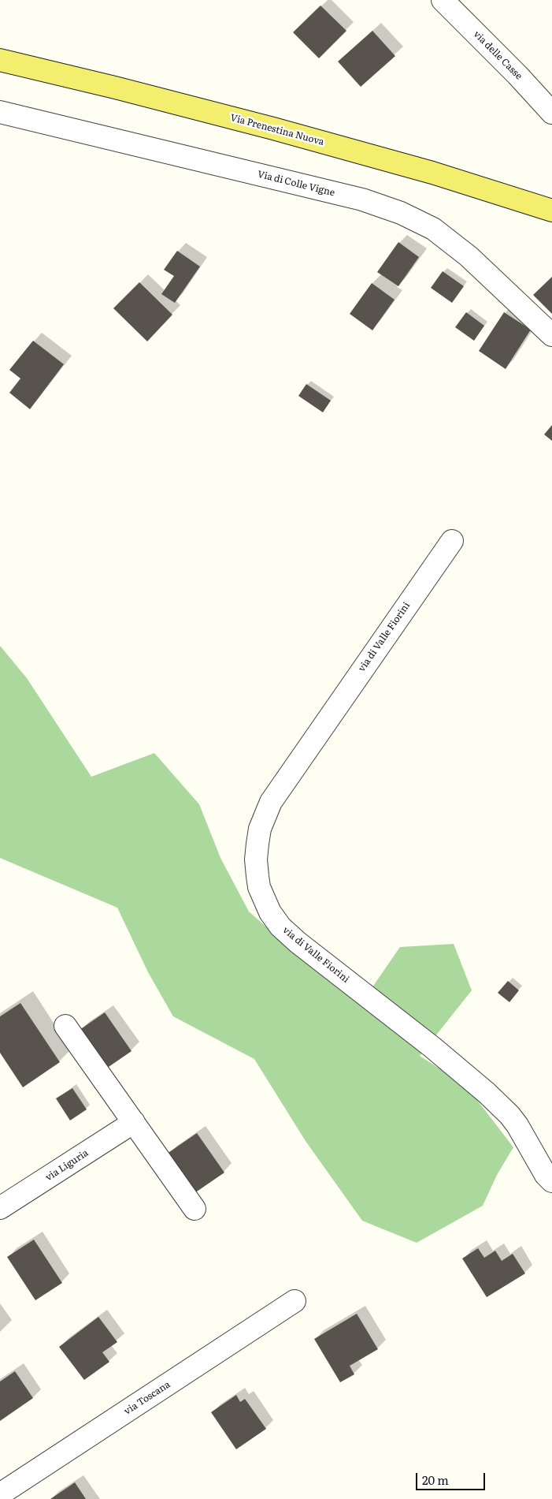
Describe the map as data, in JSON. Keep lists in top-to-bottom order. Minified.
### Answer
{"streets":{"main road":["Via Prenestina Nuova"],"street":["via delle Casse","Via di Colle Vigne","via di Valle Fiorini","via Liguria","via Toscana"]},"scale_bar":"20 m"}
